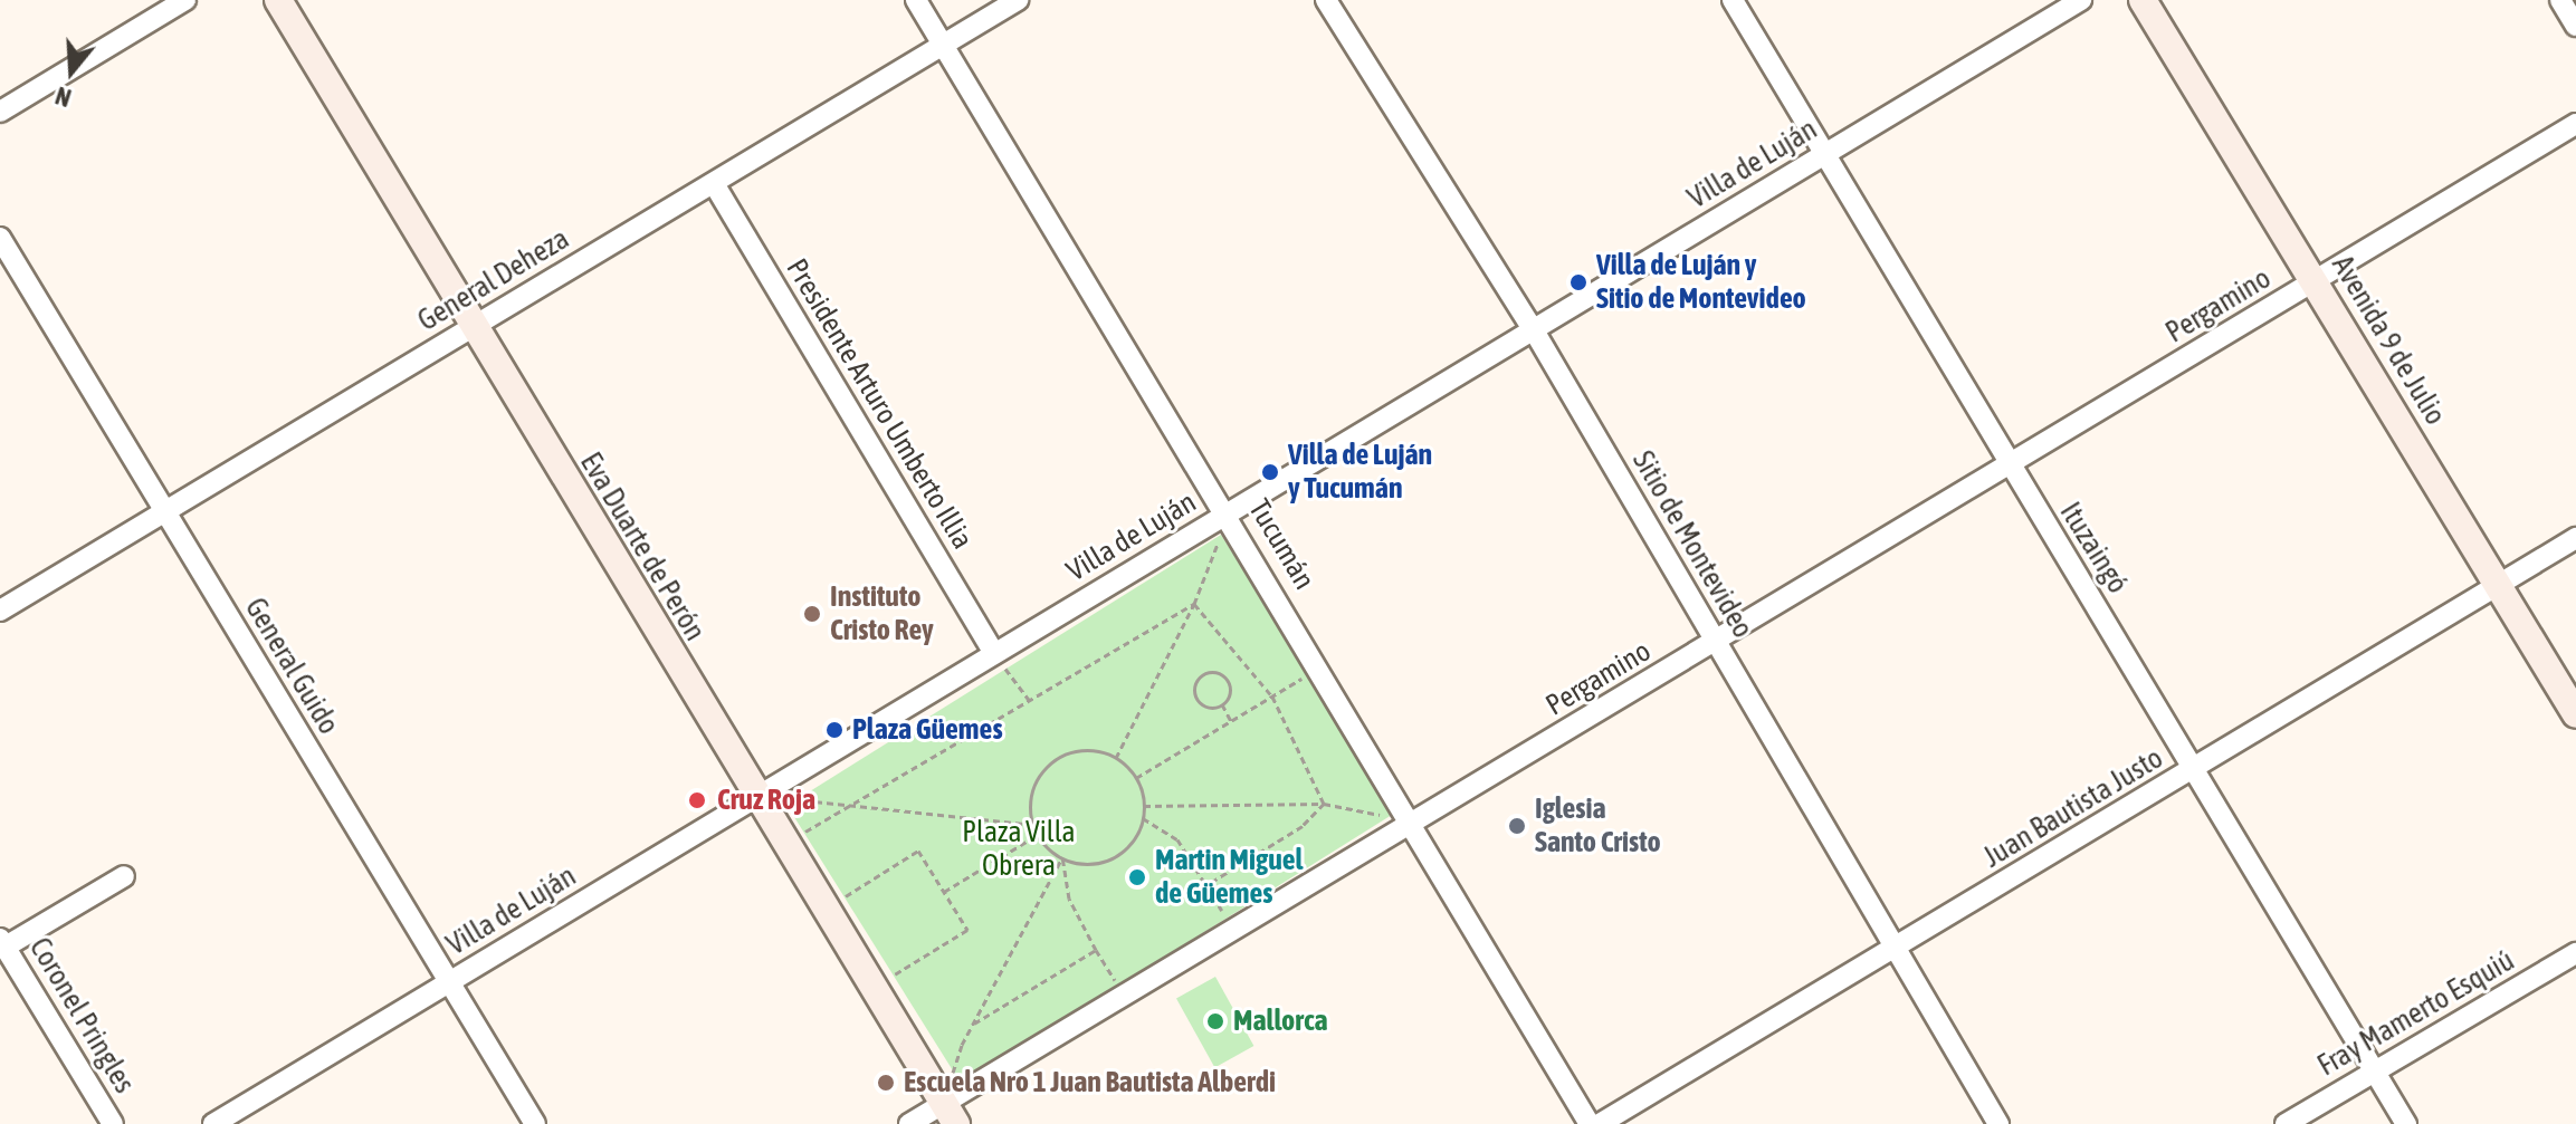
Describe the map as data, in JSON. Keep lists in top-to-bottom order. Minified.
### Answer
{"streets":{"main road":["Avenida 9 de Julio","Eva Duarte de Perón"],"street":["Villa de Luján","General Deheza","Pergamino","Presidente Arturo Umberto Illia","Tucumán","Sitio de Montevideo","Ituzaingó","General Guido","Juan Bautista Justo","Fray Mamerto Esquiú","Coronel Pringles"]},"crossings":[["Villa de Luján","Presidente Arturo Umberto Illia"],["Villa de Luján","Tucumán"],["Villa de Luján","Sitio de Montevideo"],["Villa de Luján","Eva Duarte de Perón"],["Villa de Luján","Ituzaingó"],["Villa de Luján","General Guido"],["General Deheza","Presidente Arturo Umberto Illia"],["General Deheza","Tucumán"],["General Deheza","Eva Duarte de Perón"],["General Deheza","General Guido"],["Pergamino","Avenida 9 de Julio"],["Pergamino","Tucumán"],["Pergamino","Sitio de Montevideo"],["Pergamino","Eva Duarte de Perón"],["Pergamino","Ituzaingó"],["Avenida 9 de Julio","Juan Bautista Justo"],["Sitio de Montevideo","Juan Bautista Justo"],["Ituzaingó","Juan Bautista Justo"],["Ituzaingó","Fray Mamerto Esquiú"]],"parks":["Plaza Villa Obrera"],"places":["Villa de Luján y Sitio de Montevideo","Villa de Luján y Tucumán","Instituto Cristo Rey","Plaza Güemes","Cruz Roja","Iglesia Santo Cristo","Martin Miguel de Güemes","Mallorca","Escuela Nro 1 Juan Bautista Alberdi"],"north":"bottom"}
